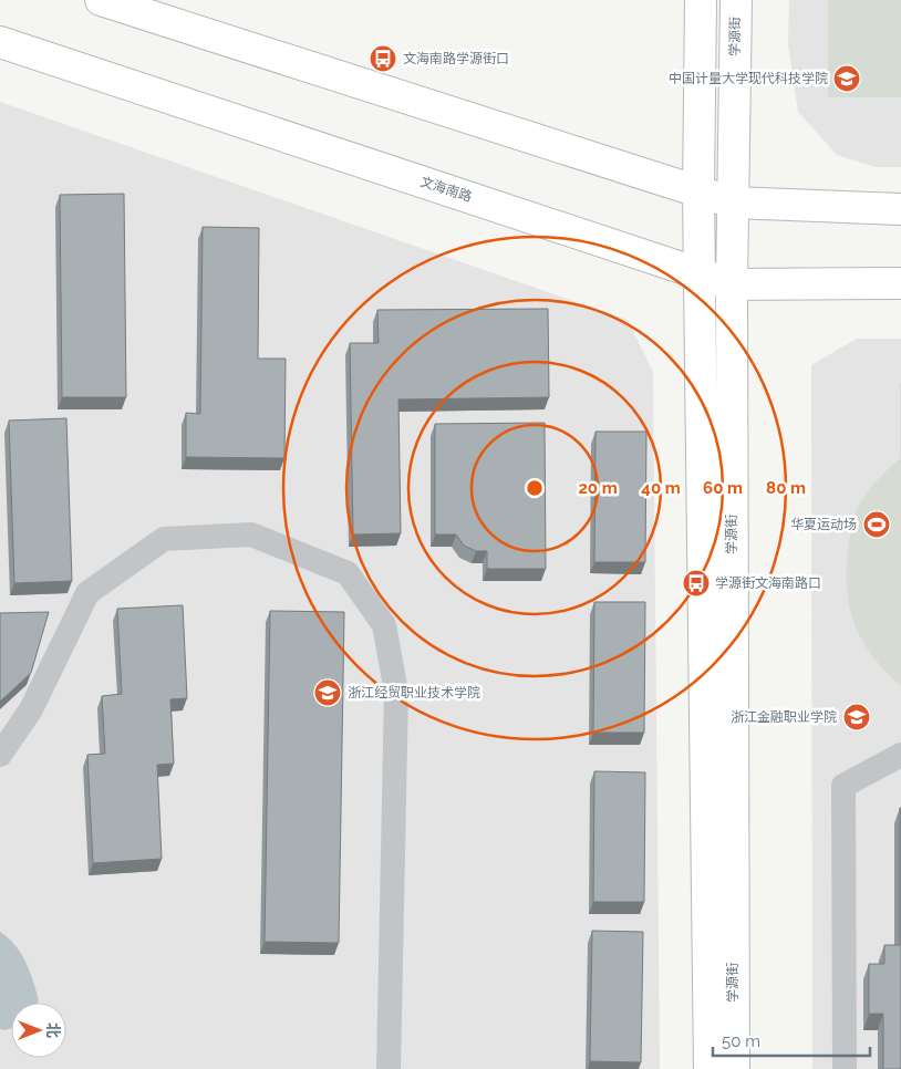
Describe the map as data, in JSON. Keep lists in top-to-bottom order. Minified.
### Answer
{"streets":{"main road":["学源街","文海南路"]},"crossings":[["学源街","文海南路"]],"places":{"bus stop":["文海南路学源街口","学源街文海南路口"],"school or university":["中国计量大学现代科技学院","浙江经贸职业技术学院","浙江金融职业学院"],"sports":["华夏运动场"]},"scale_bar":"50 m","north":"right","rings":["20 m","40 m","60 m","80 m"]}
